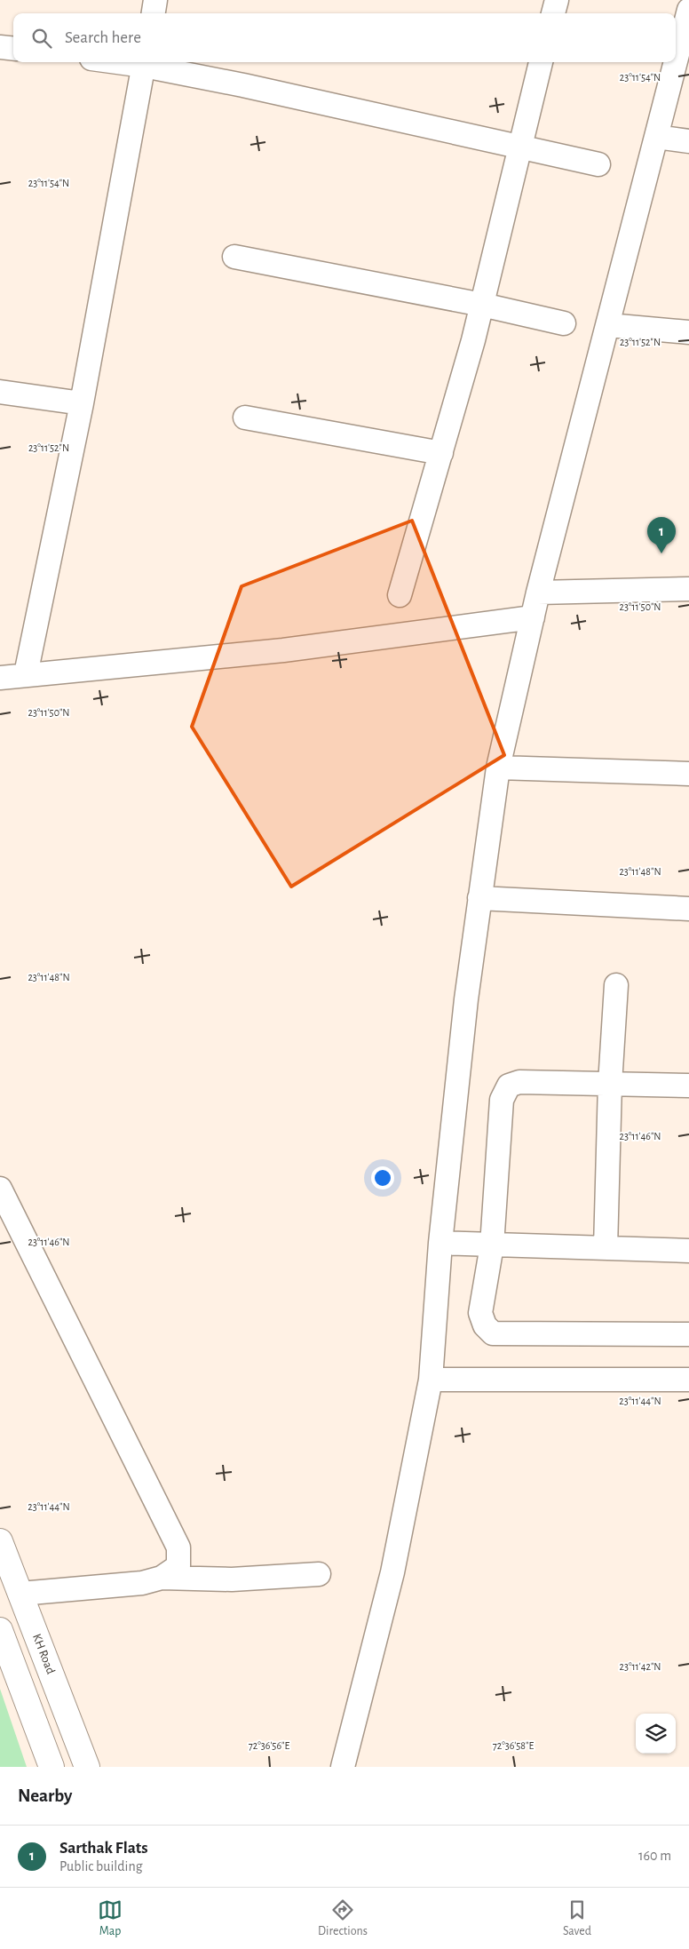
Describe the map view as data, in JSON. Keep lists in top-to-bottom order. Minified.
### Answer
{"streets":{"main road":["KH Road"]},"page":{"search":"Search here","pins":"1","heading":"Nearby","list":[{"mark":"1","name":"Sarthak Flats","note":"Public building","value":"160 m"}],"nav":["Map","Directions","Saved"]},"coordinates":["23°11'54\"N","23°11'52\"N","23°11'50\"N","23°11'48\"N","23°11'46\"N","23°11'44\"N","23°11'42\"N","72°36'56\"E","72°36'58\"E"]}
